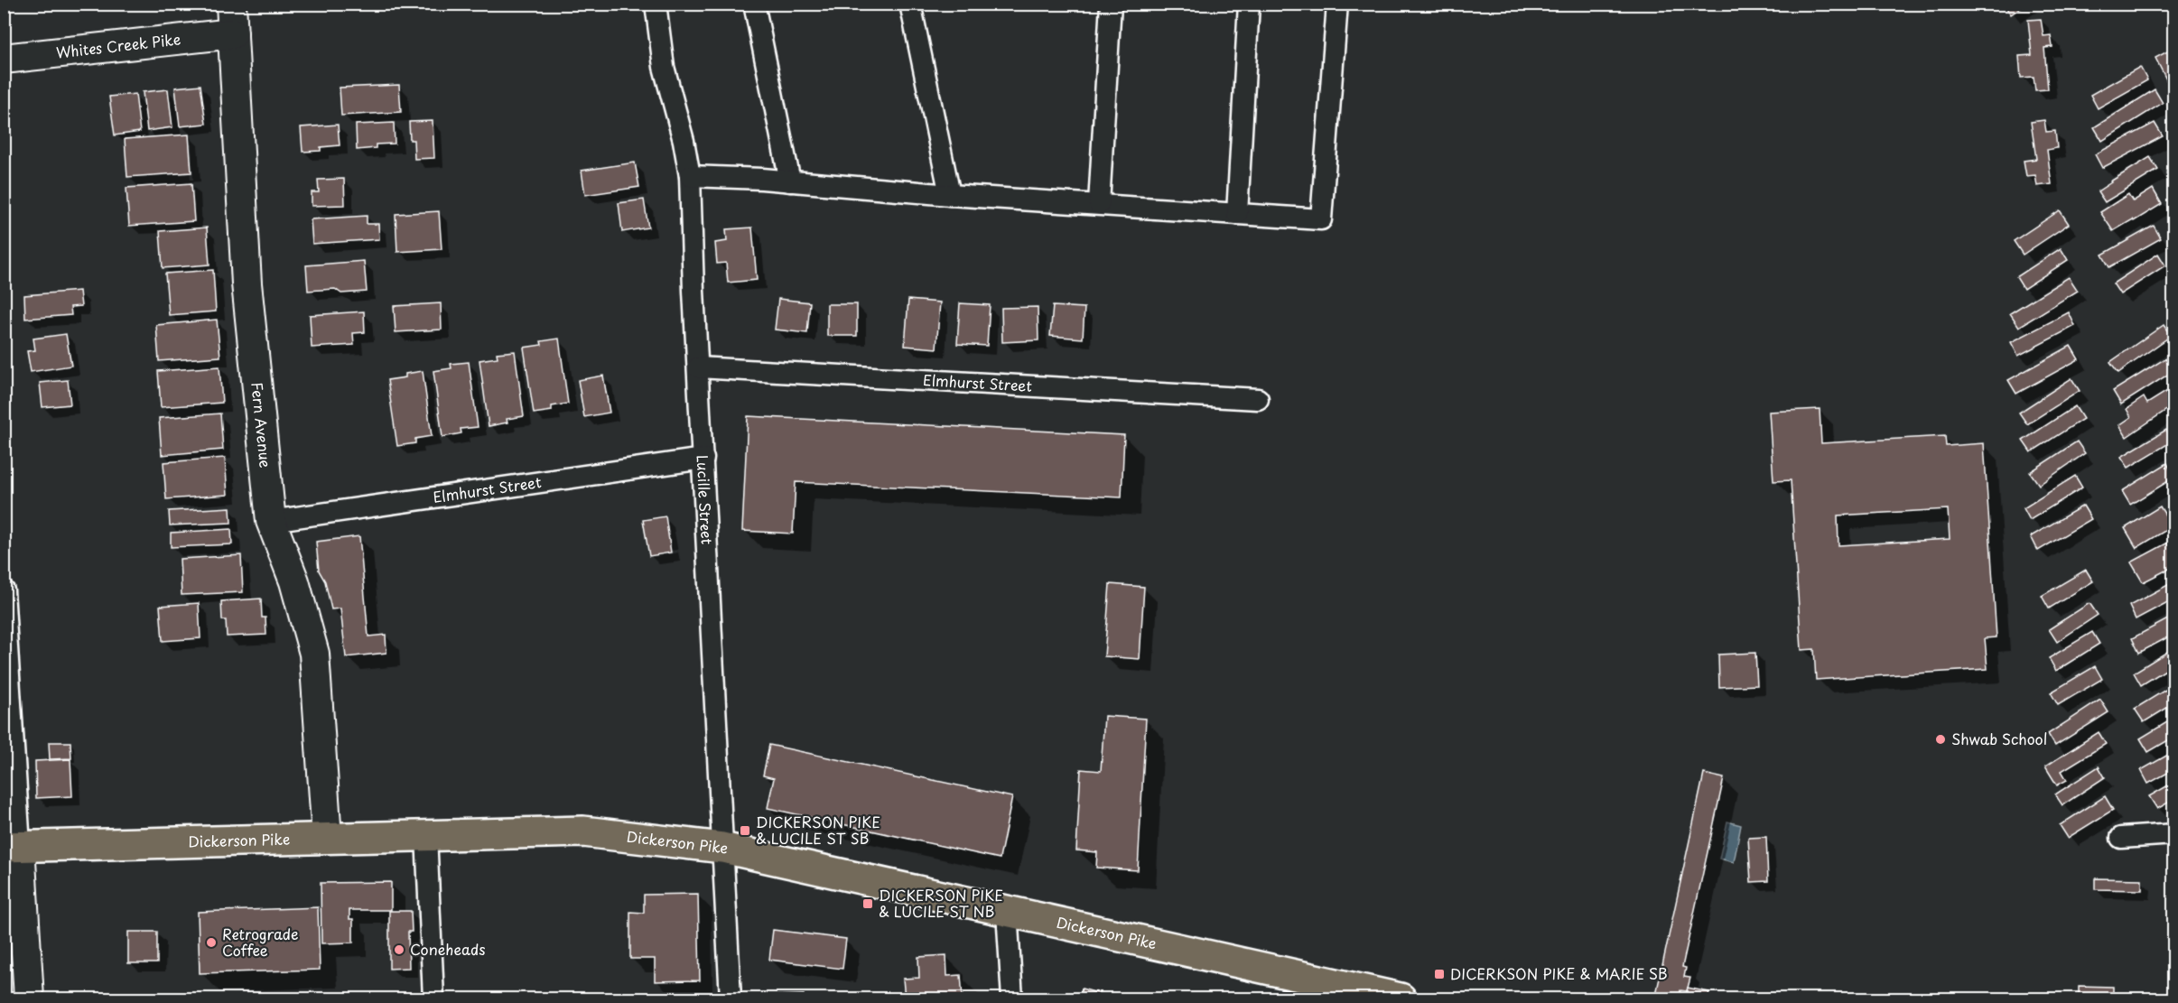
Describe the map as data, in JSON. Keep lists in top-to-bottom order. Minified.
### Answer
{"streets":{"main road":["Dickerson Pike"],"street":["Whites Creek Pike","Elmhurst Street","Fern Avenue","Lucille Street"]},"crossings":[["Whites Creek Pike","Fern Avenue"],["Elmhurst Street","Fern Avenue"],["Elmhurst Street","Lucille Street"],["Fern Avenue","Dickerson Pike"],["Lucille Street","Dickerson Pike"]],"places":{"other":["Shwab School","Retrograde Coffee","Coneheads"],"transit":["DICKERSON PIKE & LUCILE ST SB","DICKERSON PIKE & LUCILE ST NB","DICERKSON PIKE & MARIE SB"]}}
